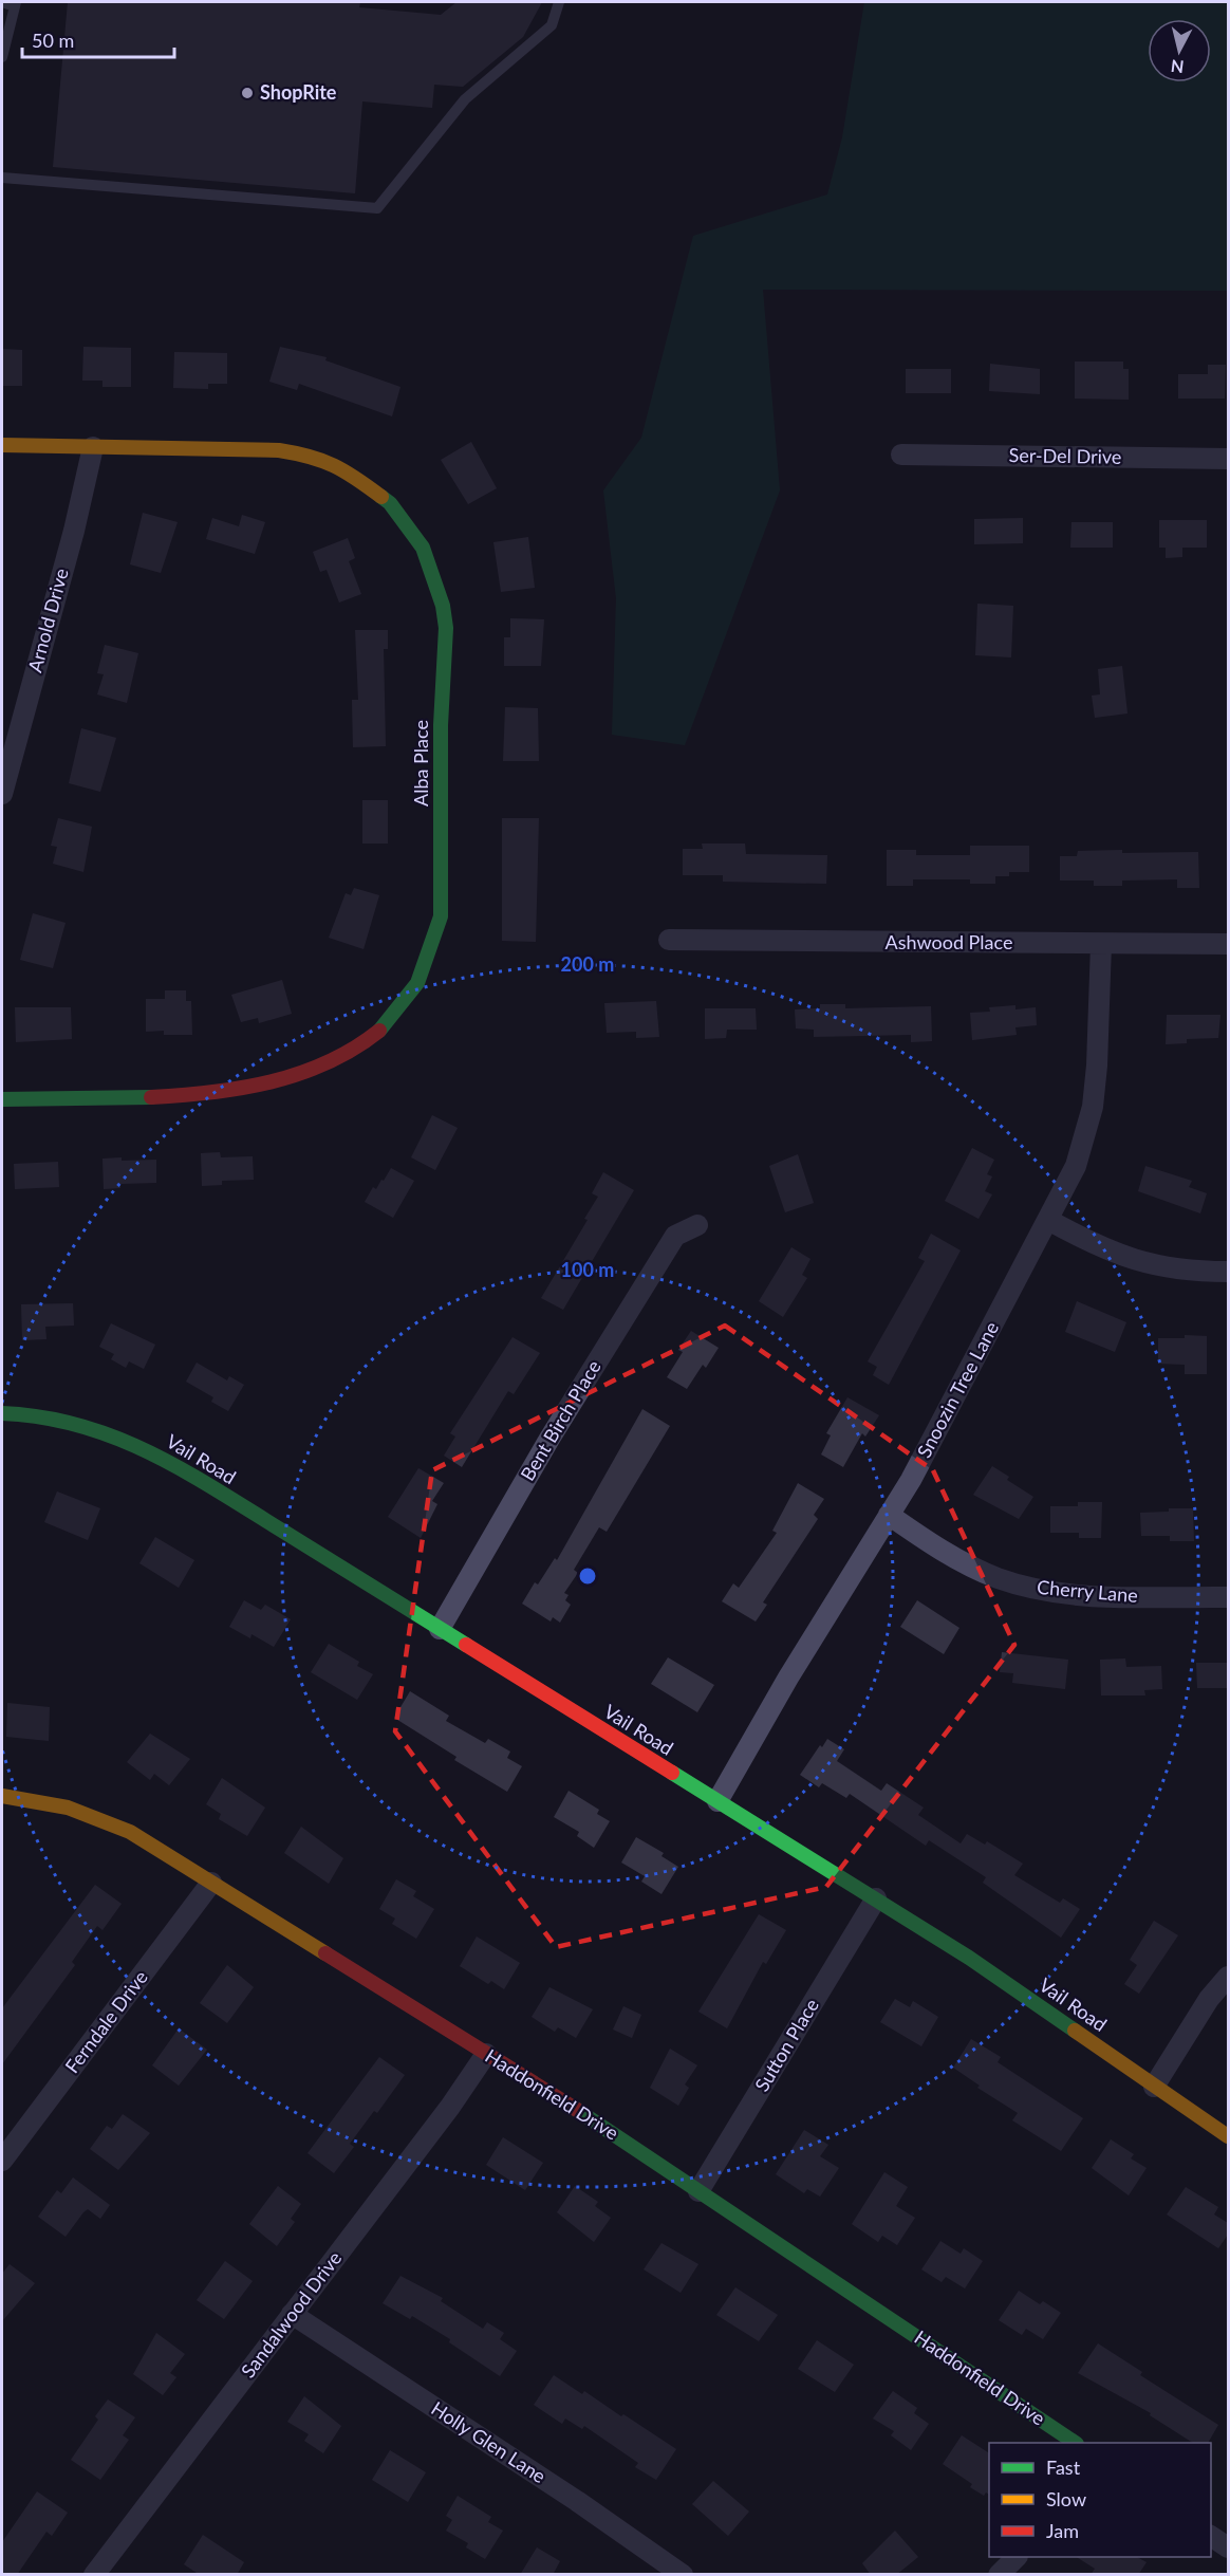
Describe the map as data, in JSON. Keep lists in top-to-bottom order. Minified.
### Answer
{"streets":{"street":["Ser-Del Drive","Arnold Drive","Alba Place","Ashwood Place","Snoozin Tree Lane","Bent Birch Place","Vail Road","Cherry Lane","Ferndale Drive","Sutton Place","Haddonfield Drive","Sandalwood Drive","Holly Glen Lane"]},"crossings":[["Arnold Drive","Alba Place"],["Ashwood Place","Snoozin Tree Lane"],["Snoozin Tree Lane","Vail Road"],["Snoozin Tree Lane","Cherry Lane"],["Bent Birch Place","Vail Road"],["Vail Road","Sutton Place"],["Ferndale Drive","Haddonfield Drive"],["Sutton Place","Haddonfield Drive"],["Haddonfield Drive","Sandalwood Drive"],["Sandalwood Drive","Holly Glen Lane"]],"places":["ShopRite"],"legend":["Fast","Slow","Jam"],"scale_bar":"50 m","north":"bottom","rings":["200 m","100 m"]}
